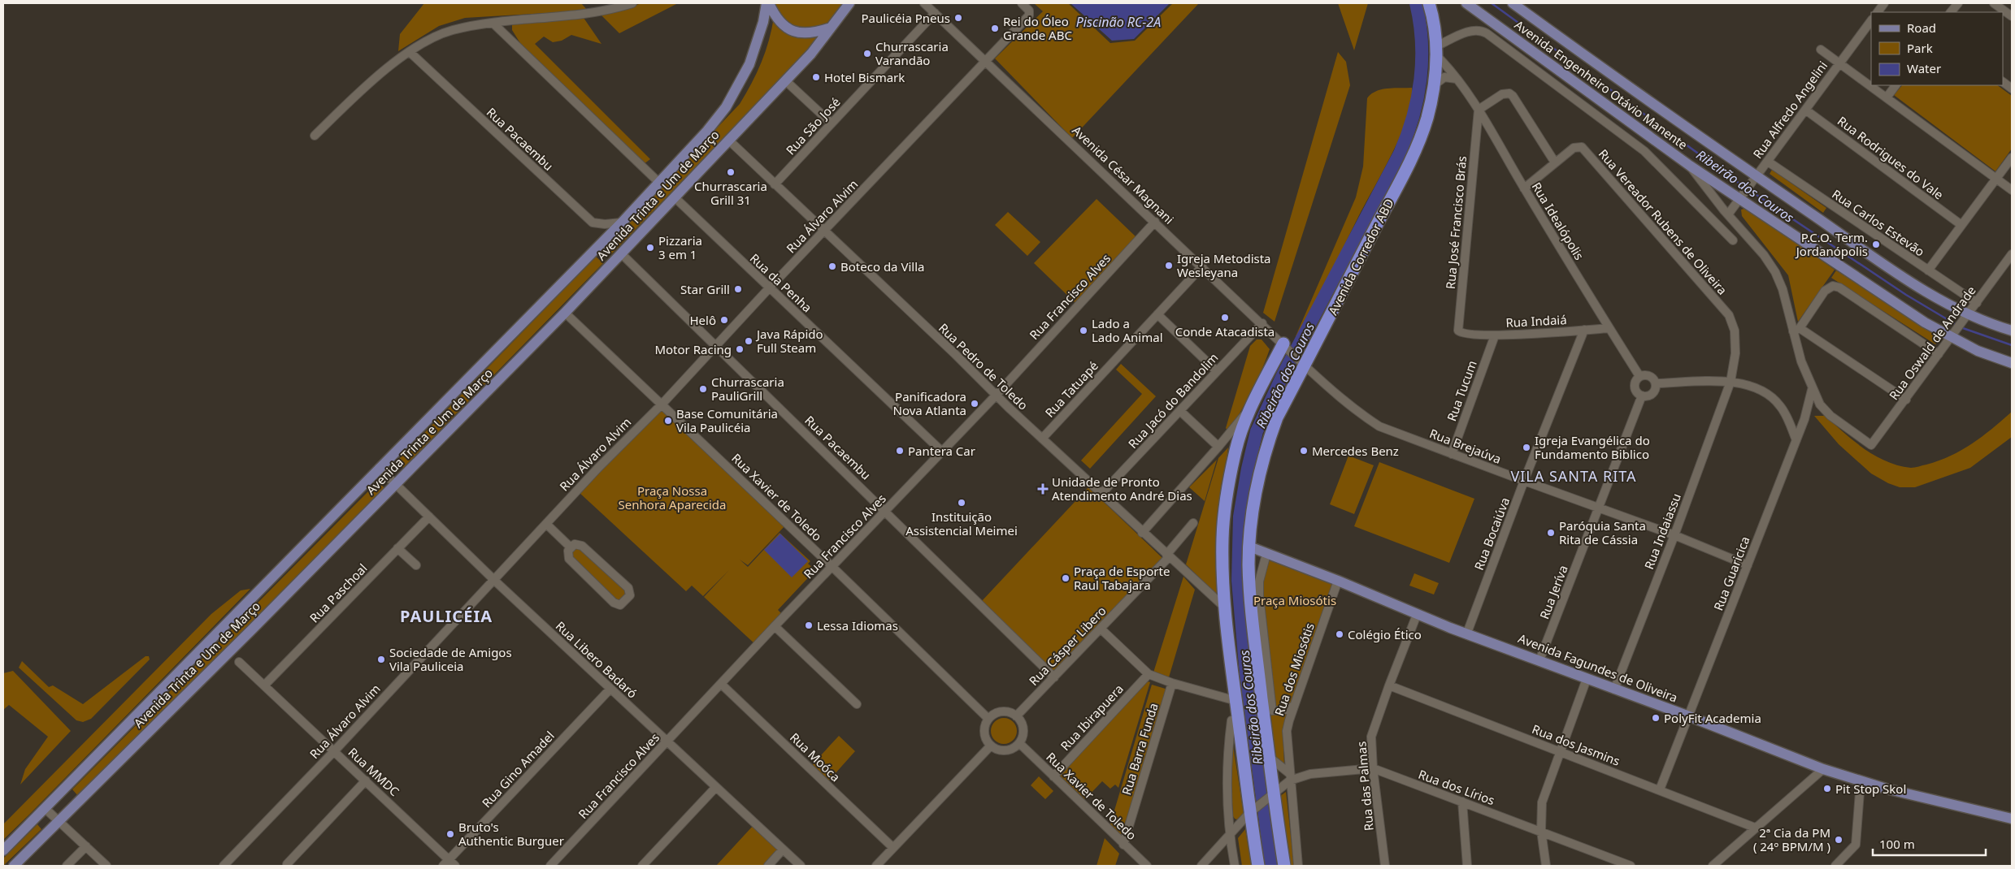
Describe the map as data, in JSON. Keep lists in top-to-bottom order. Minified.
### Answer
{"streets":{"highway":["Avenida Corredor ABD"],"main road":["Avenida Engenheiro Otávio Manente","Avenida Trinta e Um de Março","Avenida Fagundes de Oliveira"],"street":["Rua Alfredo Angelini","Rua São José","Rua Pacaembu","Rua Rodrigues do Vale","Avenida César Magnani","Rua Álvaro Alvim","Rua Idealópolis","Rua Vereador Rubens de Oliveira","Rua José Francisco Brás","Rua Carlos Estevão","Rua da Penha","Rua Francisco Alves","Rua Indaiá","Rua Oswald de Andrade","Rua Pedro de Toledo","Rua Tatuapé","Rua Tucum","Rua Jacó do Bandolim","Rua Brejaúva","Rua Xavier de Toledo","Rua Indaiassu","Rua Bocaiúva","Rua Guaricica","Rua Jeríva","Rua Paschoal","Rua Cásper Libero","Rua Libero Badaró","Rua dos Miosótis","Rua Ibirapuera","Rua dos Jasmins","Rua Barra Funda","Rua Moóca","Rua Gino Amadel","Rua MMDC","Rua das Palmas","Rua dos Lírios"]},"crossings":[["Avenida Engenheiro Otávio Manente","Rua Alfredo Angelini"],["Avenida Engenheiro Otávio Manente","Rua Oswald de Andrade"],["Rua Alfredo Angelini","Rua Rodrigues do Vale"],["Rua Alfredo Angelini","Rua Carlos Estevão"],["Rua São José","Avenida César Magnani"],["Rua São José","Rua Pedro de Toledo"],["Rua Pacaembu","Avenida Trinta e Um de Março"],["Rua Pacaembu","Rua Álvaro Alvim"],["Rua Pacaembu","Rua Francisco Alves"],["Rua Pacaembu","Rua Cásper Libero"],["Avenida César Magnani","Rua Álvaro Alvim"],["Avenida César Magnani","Avenida Corredor ABD"],["Avenida César Magnani","Rua Francisco Alves"],["Avenida César Magnani","Rua Tatuapé"],["Avenida César Magnani","Rua Jacó do Bandolim"],["Avenida César Magnani","Rua Brejaúva"],["Avenida Trinta e Um de Março","Rua da Penha"],["Avenida Trinta e Um de Março","Rua Pedro de Toledo"],["Avenida Trinta e Um de Março","Rua Xavier de Toledo"],["Avenida Trinta e Um de Março","Rua Libero Badaró"],["Rua Álvaro Alvim","Rua da Penha"],["Rua Álvaro Alvim","Rua Pedro de Toledo"],["Rua Álvaro Alvim","Rua Xavier de Toledo"],["Rua Álvaro Alvim","Rua Libero Badaró"],["Rua Álvaro Alvim","Rua MMDC"],["Rua Idealópolis","Rua Vereador Rubens de Oliveira"],["Rua Idealópolis","Rua José Francisco Brás"],["Rua Idealópolis","Avenida Corredor ABD"],["Rua Idealópolis","Rua Indaiá"],["Rua Idealópolis","Rua Jeríva"],["Rua Vereador Rubens de Oliveira","Rua Indaiassu"],["Rua José Francisco Brás","Rua Indaiá"],["Rua Carlos Estevão","Rua Oswald de Andrade"],["Avenida Corredor ABD","Rua Brejaúva"],["Avenida Corredor ABD","Avenida Fagundes de Oliveira"],["Avenida Corredor ABD","Rua dos Lírios"],["Rua da Penha","Rua Francisco Alves"],["Rua Francisco Alves","Rua Pedro de Toledo"],["Rua Francisco Alves","Rua Xavier de Toledo"],["Rua Francisco Alves","Rua Libero Badaró"],["Rua Francisco Alves","Rua Moóca"],["Rua Indaiá","Rua Tucum"],["Rua Indaiá","Rua Bocaiúva"],["Rua Pedro de Toledo","Rua Tatuapé"],["Rua Pedro de Toledo","Rua Jacó do Bandolim"],["Rua Pedro de Toledo","Rua Cásper Libero"],["Rua Tucum","Rua Brejaúva"],["Rua Brejaúva","Rua Indaiassu"],["Rua Brejaúva","Rua Bocaiúva"],["Rua Brejaúva","Rua Guaricica"],["Rua Brejaúva","Rua Jeríva"],["Rua Xavier de Toledo","Rua Cásper Libero"],["Rua Xavier de Toledo","Rua Ibirapuera"],["Rua Xavier de Toledo","Rua Barra Funda"],["Rua Indaiassu","Avenida Fagundes de Oliveira"],["Rua Bocaiúva","Avenida Fagundes de Oliveira"],["Rua Guaricica","Avenida Fagundes de Oliveira"],["Rua Guaricica","Rua dos Jasmins"],["Rua Jeríva","Avenida Fagundes de Oliveira"],["Rua Paschoal","Rua Libero Badaró"],["Rua Paschoal","Rua MMDC"],["Rua Libero Badaró","Rua Gino Amadel"],["Avenida Fagundes de Oliveira","Rua dos Miosótis"],["Avenida Fagundes de Oliveira","Rua das Palmas"],["Rua dos Miosótis","Rua dos Lírios"],["Rua dos Jasmins","Rua das Palmas"],["Rua Gino Amadel","Rua MMDC"],["Rua das Palmas","Rua dos Lírios"]],"districts":["VILA SANTA RITA","PAULICÉIA"],"water":["Piscinão RC-2A","Ribeirão dos Couros"],"parks":["Praça Nossa Senhora Aparecida","Praça Miosótis"],"places":{"other":["Paulicéia Pneus","Rei do Óleo Grande ABC","Churrascaria Varandão","Hotel Bismark","Churrascaria Grill 31","P.C.O. Term. Jordanópolis","Pizzaria 3 em 1","Igreja Metodista Wesleyana","Boteco da Villa","Star Grill","Conde Atacadista","Helô","Lado a Lado Animal","Java Rápido Full Steam","Motor Racing","Churrascaria PauliGrill","Panificadora Nova Atlanta","Base Comunitária Vila Paulicéia","Igreja Evangélica do Fundamento Biblico","Pantera Car","Mercedes Benz","Instituição Assistencial Meimei","Paróquia Santa Rita de Cássia","Praça de Esporte Raul Tabajara","Lessa Idiomas","Colégio Ético","Sociedade de Amigos Vila Pauliceia","PolyFit Academia","Pit Stop Skol","Bruto's Authentic Burguer","2ª Cia da PM ( 24º BPM/M )"],"health":["Unidade de Pronto Atendimento André Dias"]},"legend":["Road","Park","Water"],"scale_bar":"100 m"}
